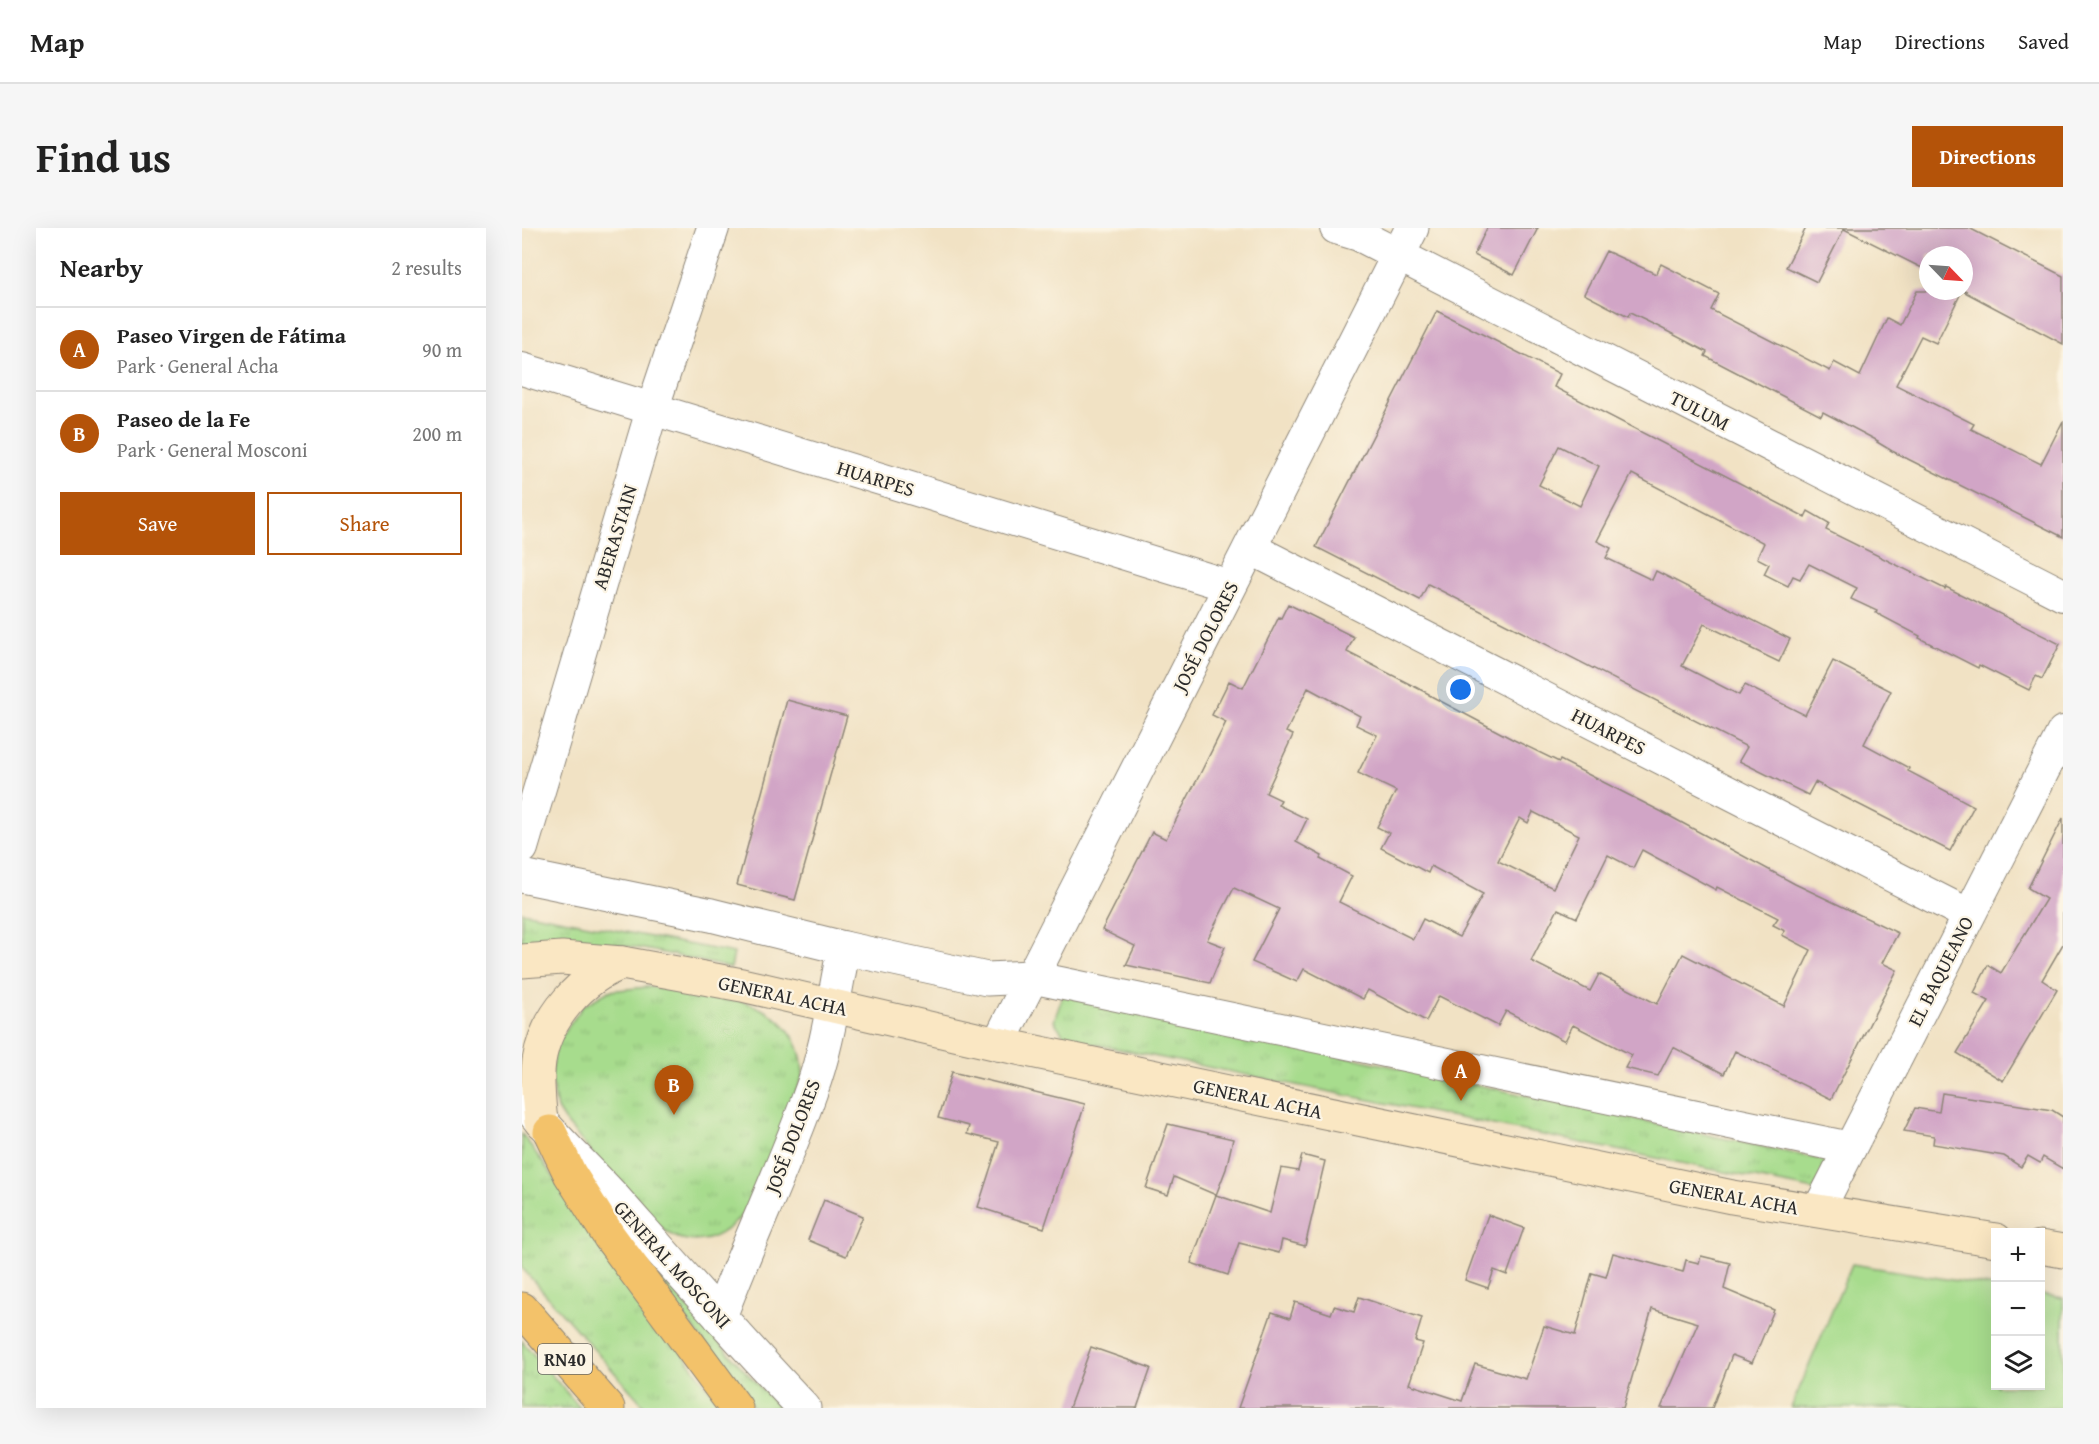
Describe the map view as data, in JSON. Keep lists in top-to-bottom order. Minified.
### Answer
{"streets":{"highway":["RN40"],"main road":["GENERAL ACHA"],"street":["TULUM","HUARPES","ABERASTAIN","JOSÉ DOLORES","EL BAQUEANO","GENERAL MOSCONI"]},"crossings":[["TULUM","JOSÉ DOLORES"],["HUARPES","ABERASTAIN"],["HUARPES","JOSÉ DOLORES"],["HUARPES","EL BAQUEANO"],["JOSÉ DOLORES","GENERAL ACHA"],["JOSÉ DOLORES","GENERAL MOSCONI"],["EL BAQUEANO","GENERAL ACHA"]],"north":"bottom right","page":{"header":"Map","nav":["Map","Directions","Saved"],"title":"Find us","buttons":["Directions",["Save","Share"]],"heading":["Nearby","2 results"],"list":[{"mark":"A","name":"Paseo Virgen de Fátima","note":"Park · General Acha","value":"90 m"},{"mark":"B","name":"Paseo de la Fe","note":"Park · General Mosconi","value":"200 m"}],"pins":["A","B"],"map_buttons":["+","−"]}}
